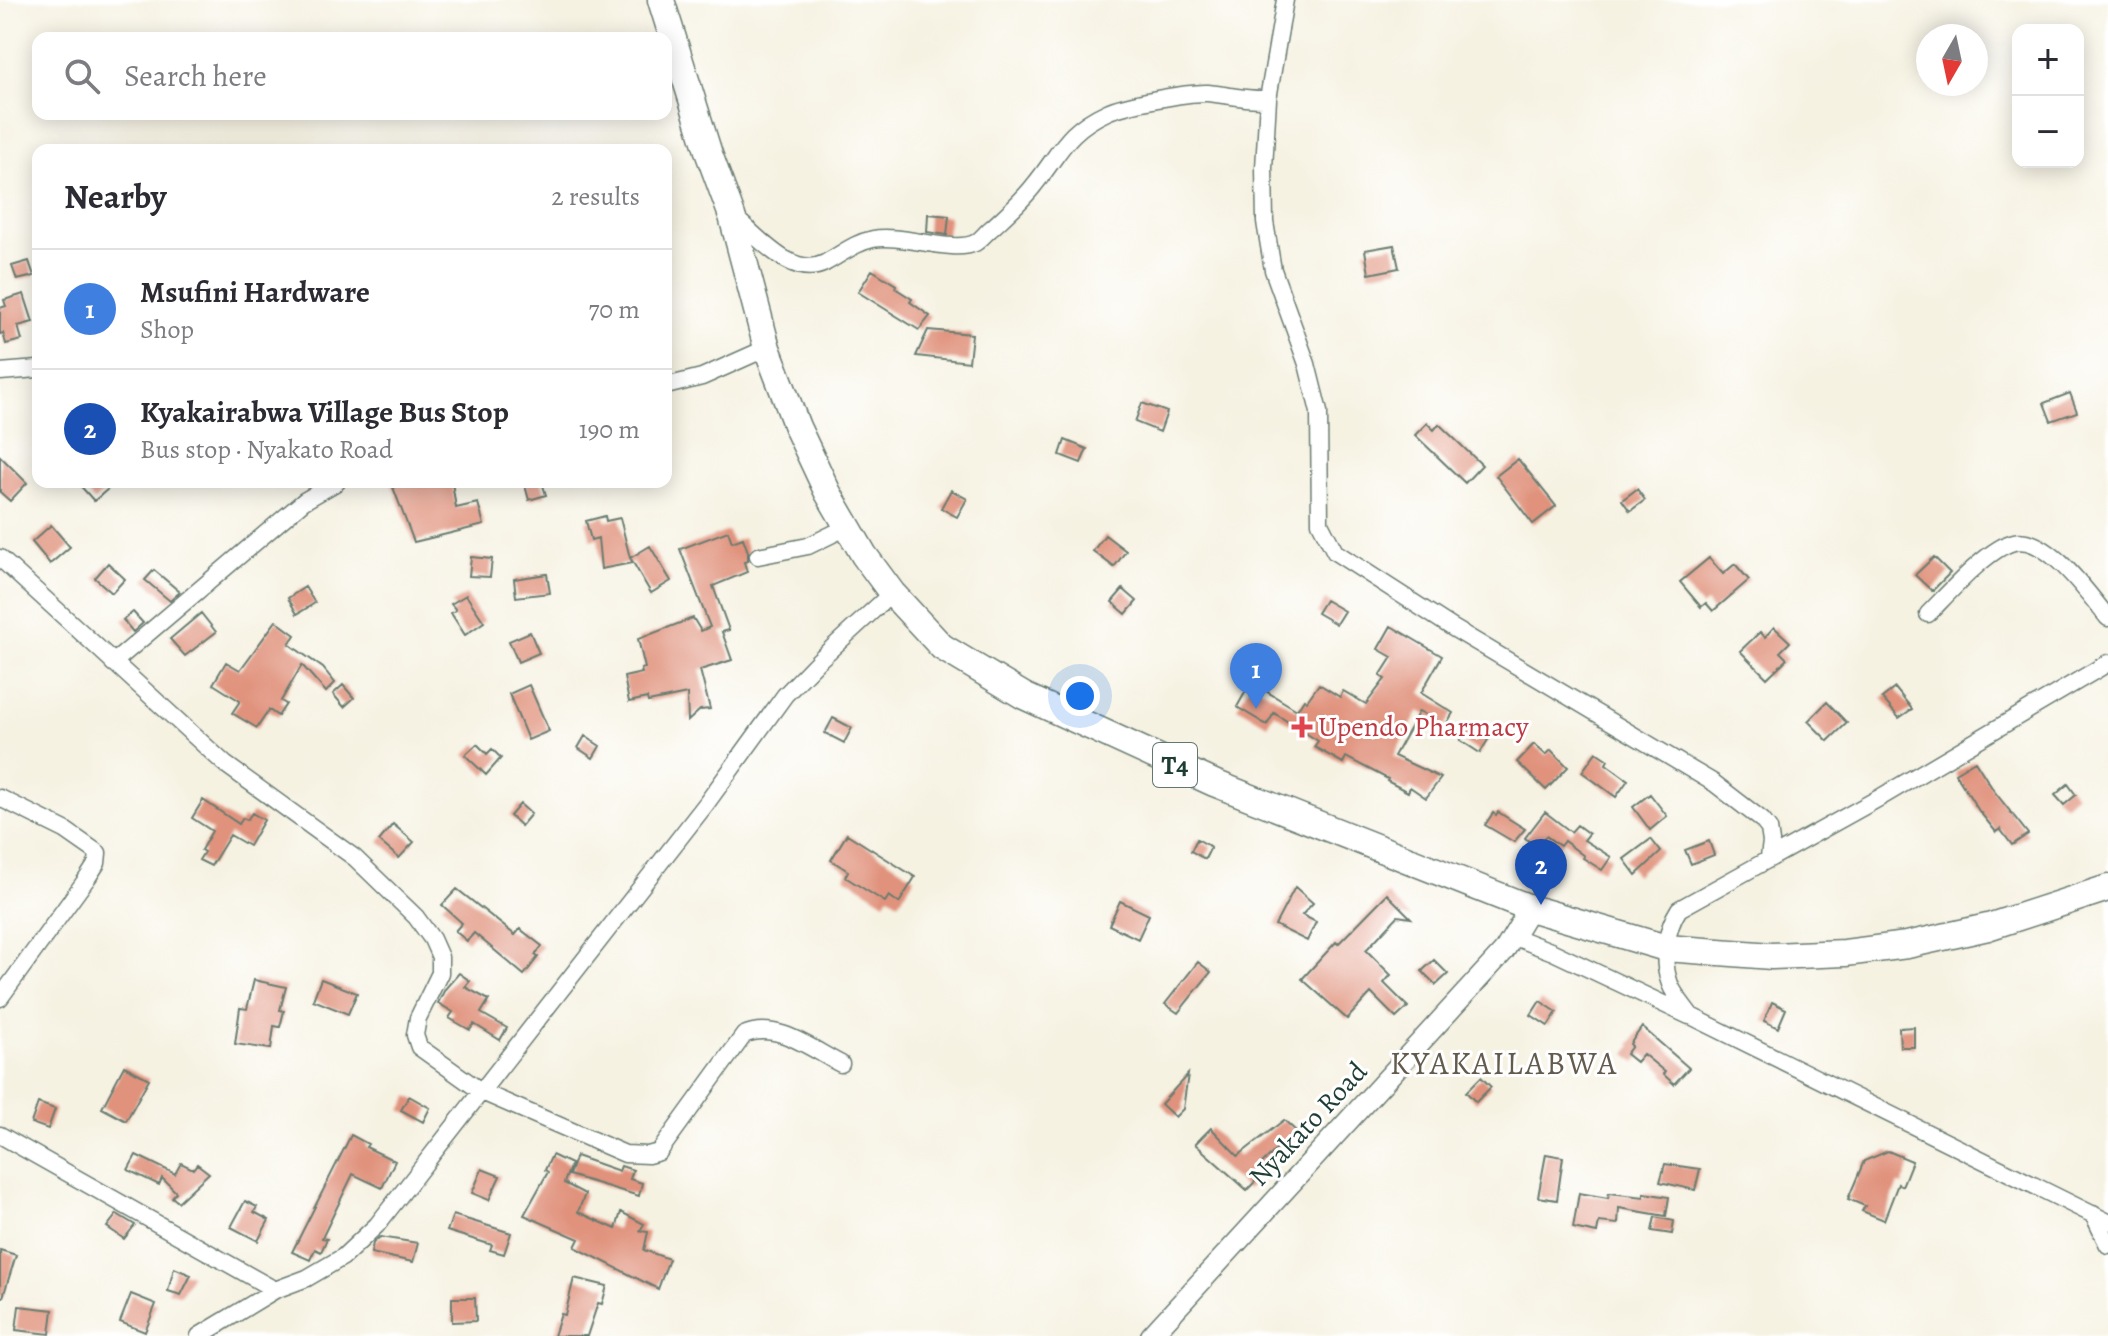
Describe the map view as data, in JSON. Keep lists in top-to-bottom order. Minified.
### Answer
{"streets":{"highway":["T4"],"street":["Nyakato Road"]},"crossings":[["T4","Nyakato Road"]],"districts":["KYAKAILABWA"],"places":{"health":["Upendo Pharmacy"]},"north":"bottom","page":{"map_buttons":["+","−"],"search":"Search here","heading":["Nearby","2 results"],"list":[{"mark":"1","name":"Msufini Hardware","note":"Shop","value":"70 m"},{"mark":"2","name":"Kyakairabwa Village Bus Stop","note":"Bus stop · Nyakato Road","value":"190 m"}],"pins":["1","2"]}}
